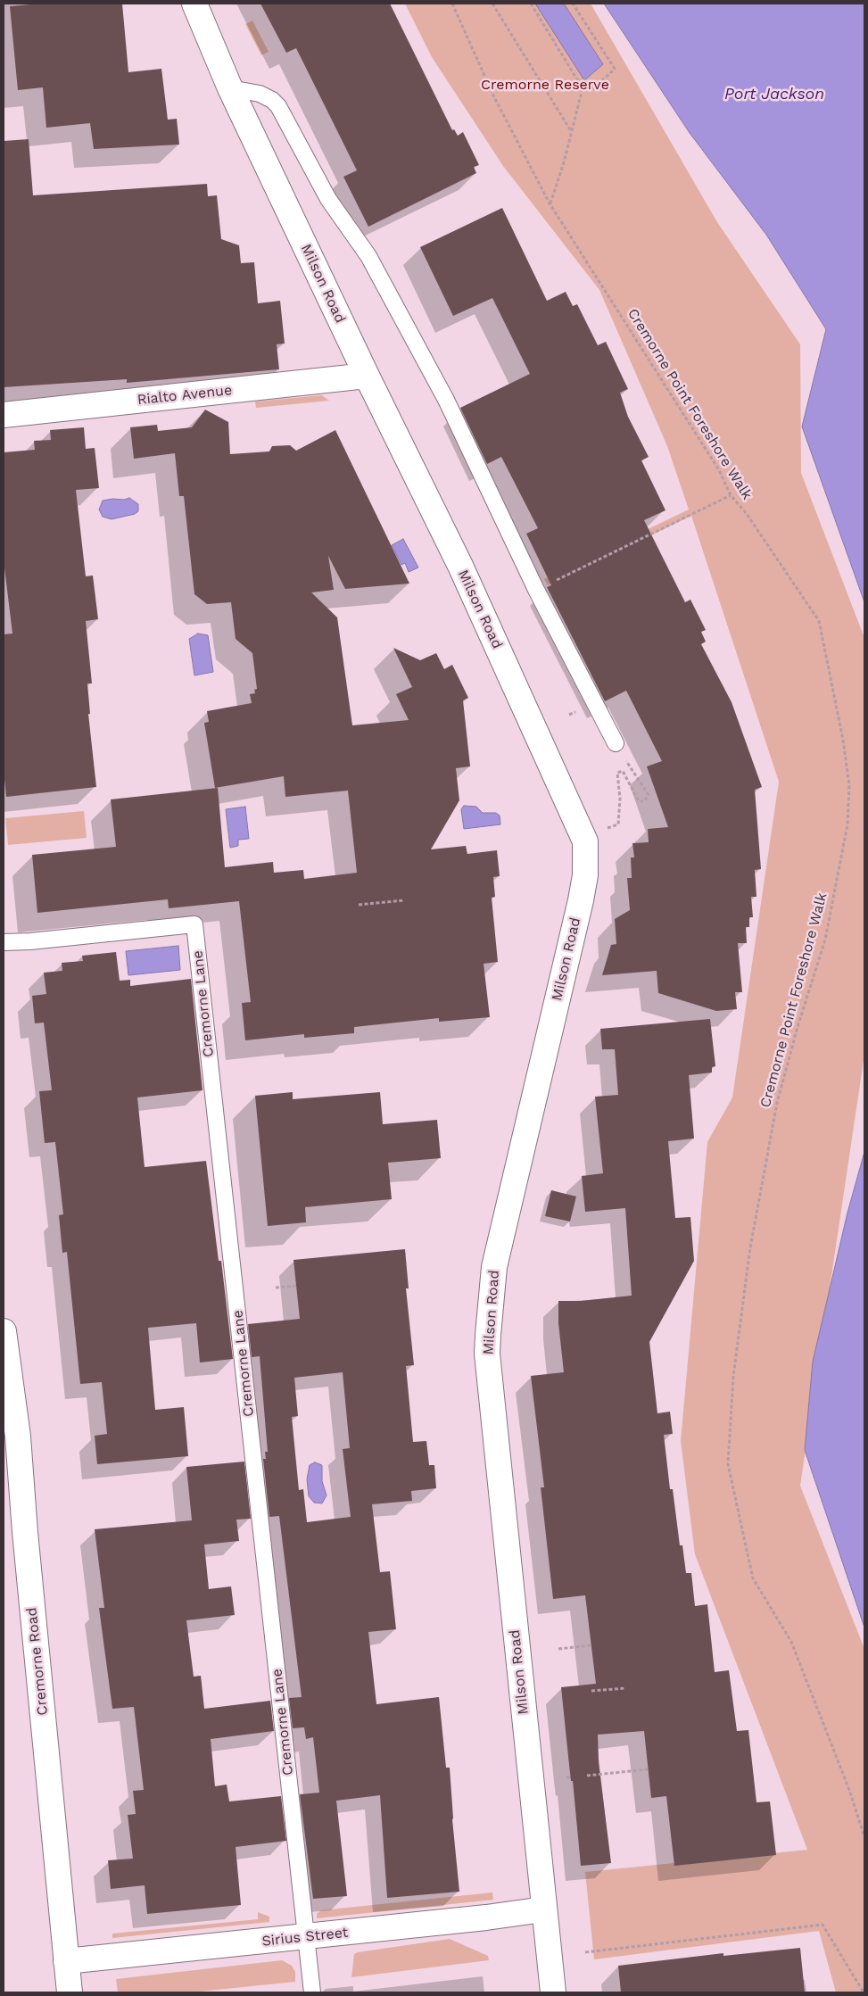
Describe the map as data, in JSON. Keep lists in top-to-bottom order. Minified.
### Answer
{"streets":{"street":["Milson Road","Rialto Avenue","Cremorne Road","Sirius Street"],"lane":["Cremorne Lane"],"path":["Cremorne Point Foreshore Walk"]},"crossings":[["Milson Road","Rialto Avenue"],["Milson Road","Sirius Street"],["Cremorne Lane","Sirius Street"],["Cremorne Road","Sirius Street"]],"water":["Port Jackson"],"parks":["Cremorne Reserve"]}
